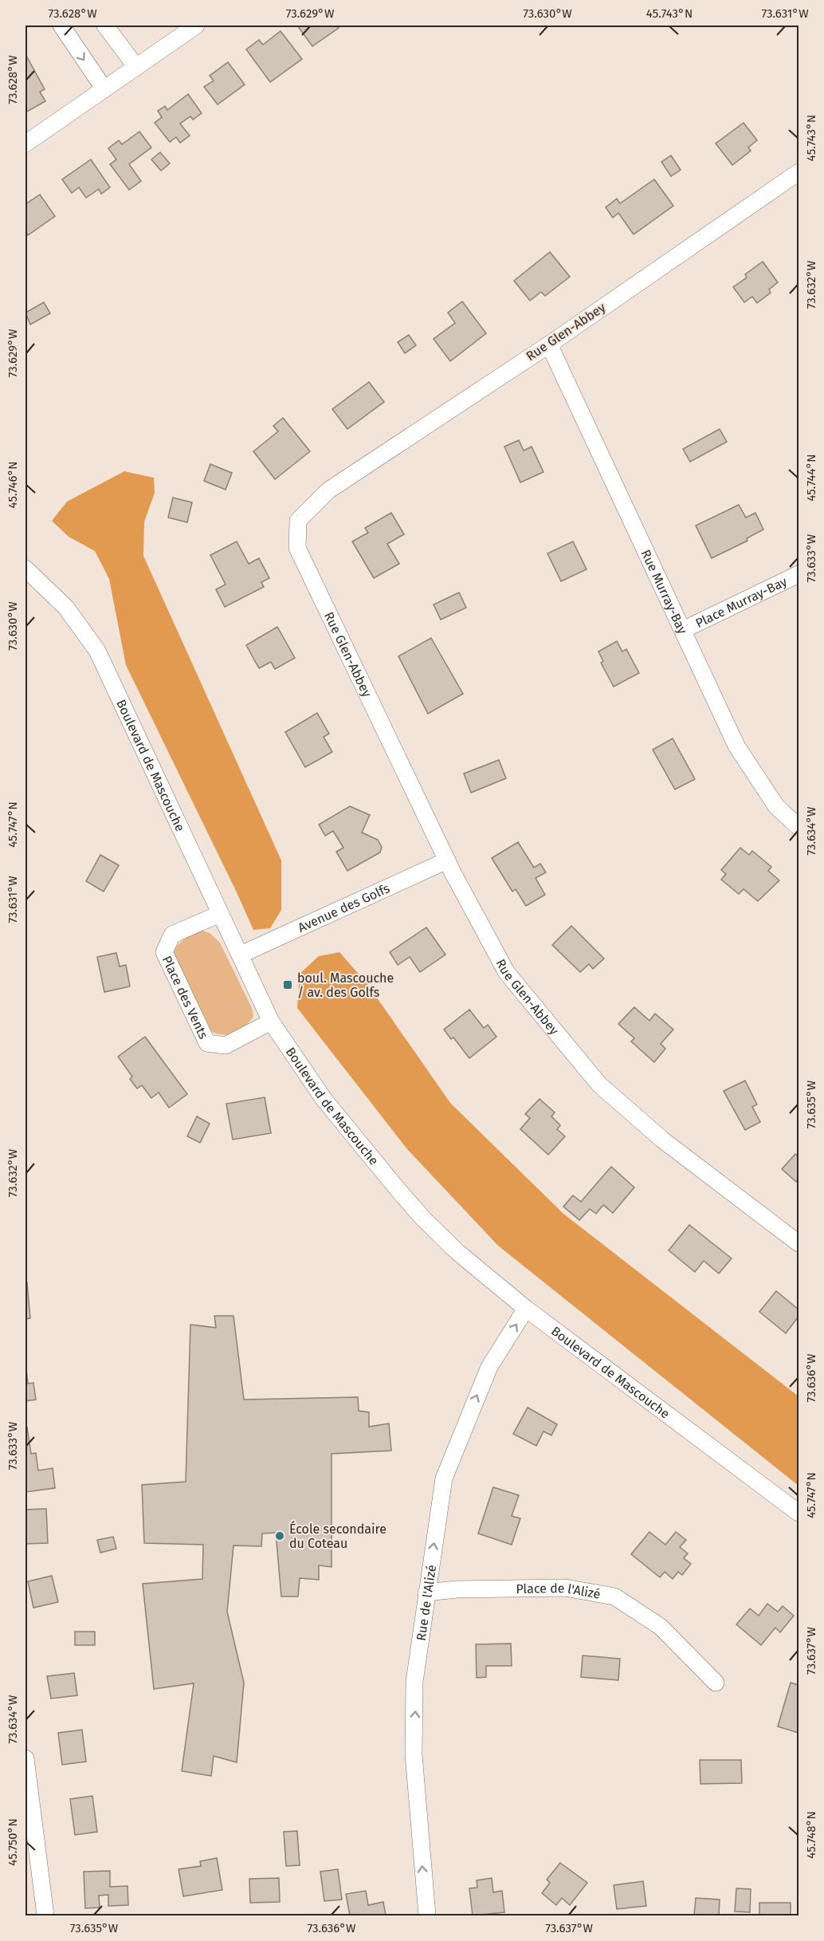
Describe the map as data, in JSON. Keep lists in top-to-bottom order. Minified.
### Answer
{"streets":{"street":["Rue Glen-Abbey","Rue Murray-Bay","Place Murray-Bay","Boulevard de Mascouche","Avenue des Golfs","Place des Vents","Place de l'Alizé","Rue de l'Alizé"]},"crossings":[["Rue Glen-Abbey","Rue Murray-Bay"],["Rue Glen-Abbey","Avenue des Golfs"],["Rue Murray-Bay","Place Murray-Bay"],["Boulevard de Mascouche","Avenue des Golfs"],["Boulevard de Mascouche","Place des Vents"],["Boulevard de Mascouche","Rue de l'Alizé"],["Place de l'Alizé","Rue de l'Alizé"]],"one_way":["Rue de l'Alizé"],"places":{"transit":["boul. Mascouche / av. des Golfs"],"other":["École secondaire du Coteau"]},"coordinates":["73.628°W","73.629°W","73.630°W","45.743°N","73.631°W","73.632°W","45.744°N","45.746°N","73.633°W","45.747°N","73.634°W","73.635°W","73.636°W","73.637°W","45.748°N","45.750°N"]}
